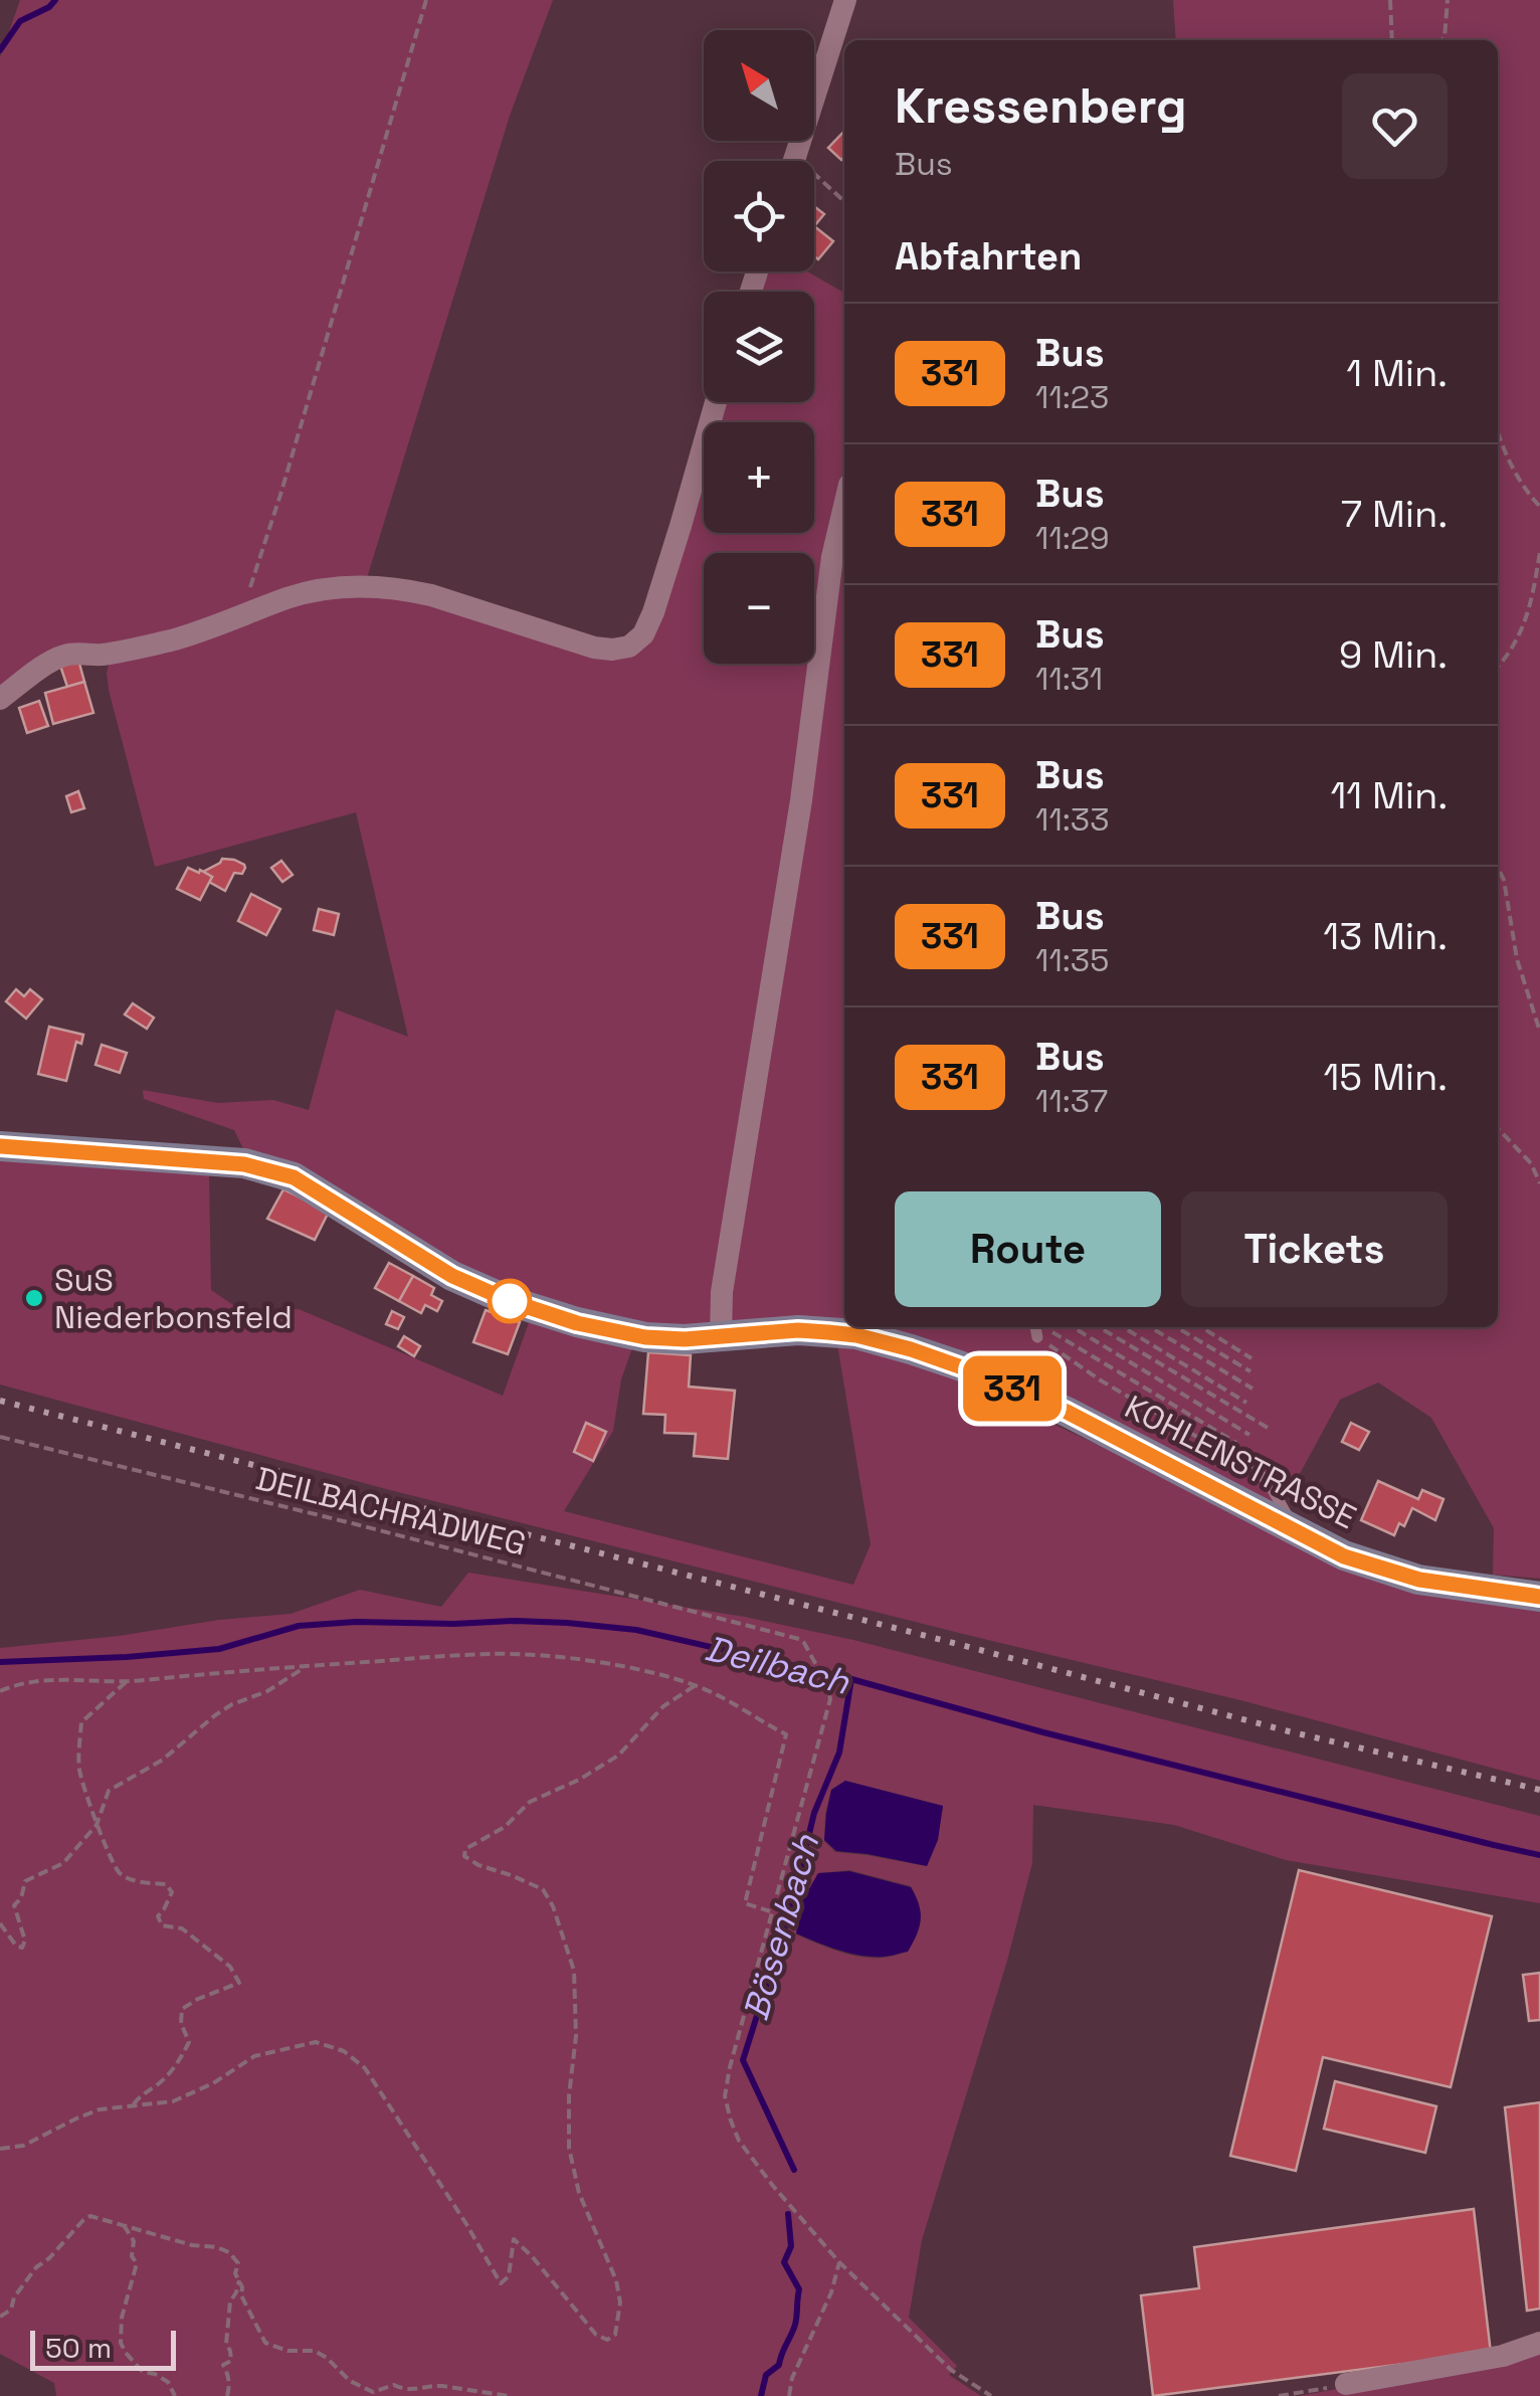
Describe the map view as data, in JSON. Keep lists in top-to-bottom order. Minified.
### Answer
{"streets":{"main road":["KOHLENSTRASSE"],"path":["DEILBACHRADWEG"]},"water":["Deilbach","Bösenbach"],"places":["SuS Niederbonsfeld"],"lines":["bus line 331"],"scale_bar":"50 m","north":"top left","page":{"on_map":"331","map_buttons":["+","−"],"heading":[["Kressenberg","Bus"],"Abfahrten"],"list":[{"mark":"331","name":"Bus","note":"11:23","value":"1 Min."},{"mark":"331","name":"Bus","note":"11:29","value":"7 Min."},{"mark":"331","name":"Bus","note":"11:31","value":"9 Min."},{"mark":"331","name":"Bus","note":"11:33","value":"11 Min."},{"mark":"331","name":"Bus","note":"11:35","value":"13 Min."},{"mark":"331","name":"Bus","note":"11:37","value":"15 Min."}],"buttons":["Route","Tickets"],"scale":"50 m"}}
